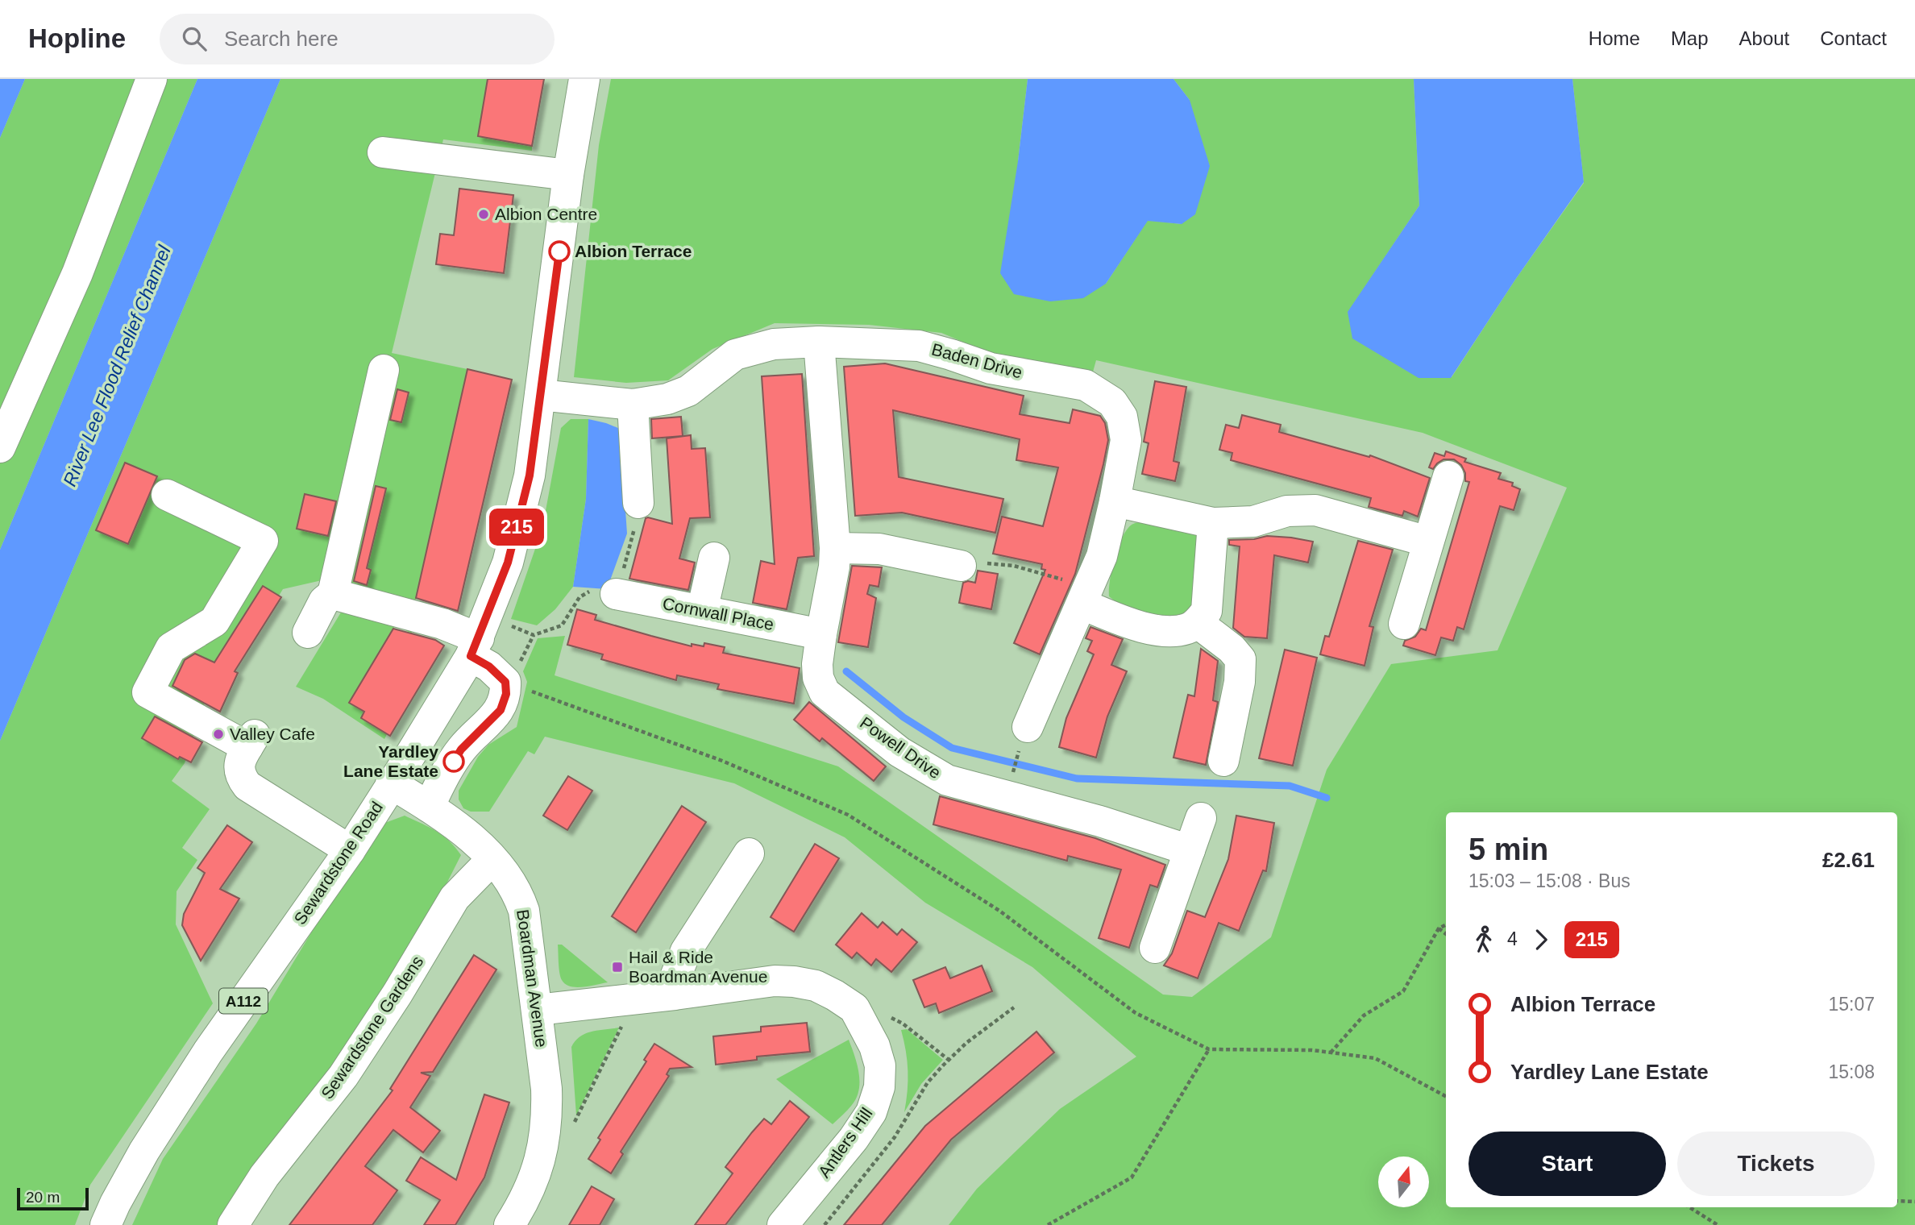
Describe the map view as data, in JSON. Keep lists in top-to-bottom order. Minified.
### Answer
{"streets":{"street":["Baden Drive","Cornwall Place","Powell Drive","Sewardstone Road","Boardman Avenue","A112","Sewardstone Gardens","Antlers Hill"]},"crossings":[["Baden Drive","Powell Drive"],["Baden Drive","Sewardstone Road"],["Cornwall Place","Powell Drive"],["Sewardstone Road","Boardman Avenue"],["Boardman Avenue","Sewardstone Gardens"],["Boardman Avenue","Antlers Hill"]],"water":["River Lee Flood Relief Channel"],"places":{"other":["Albion Centre","Albion Terrace","Valley Cafe","Yardley Lane Estate"],"transit":["Hail & Ride Boardman Avenue"]},"lines":["bus line 215"],"scale_bar":"20 m","north":"top","page":{"header":"Hopline","search":"Search here","nav":["Home","Map","About","Contact"],"on_map":"215","heading":["5 min","15:03 – 15:08 · Bus","£2.61"],"legs":["4","215"],"list":[{"name":"Albion Terrace","value":"15:07"},{"name":"Yardley Lane Estate","value":"15:08"}],"buttons":["Start","Tickets"],"scale":"20 m"}}
